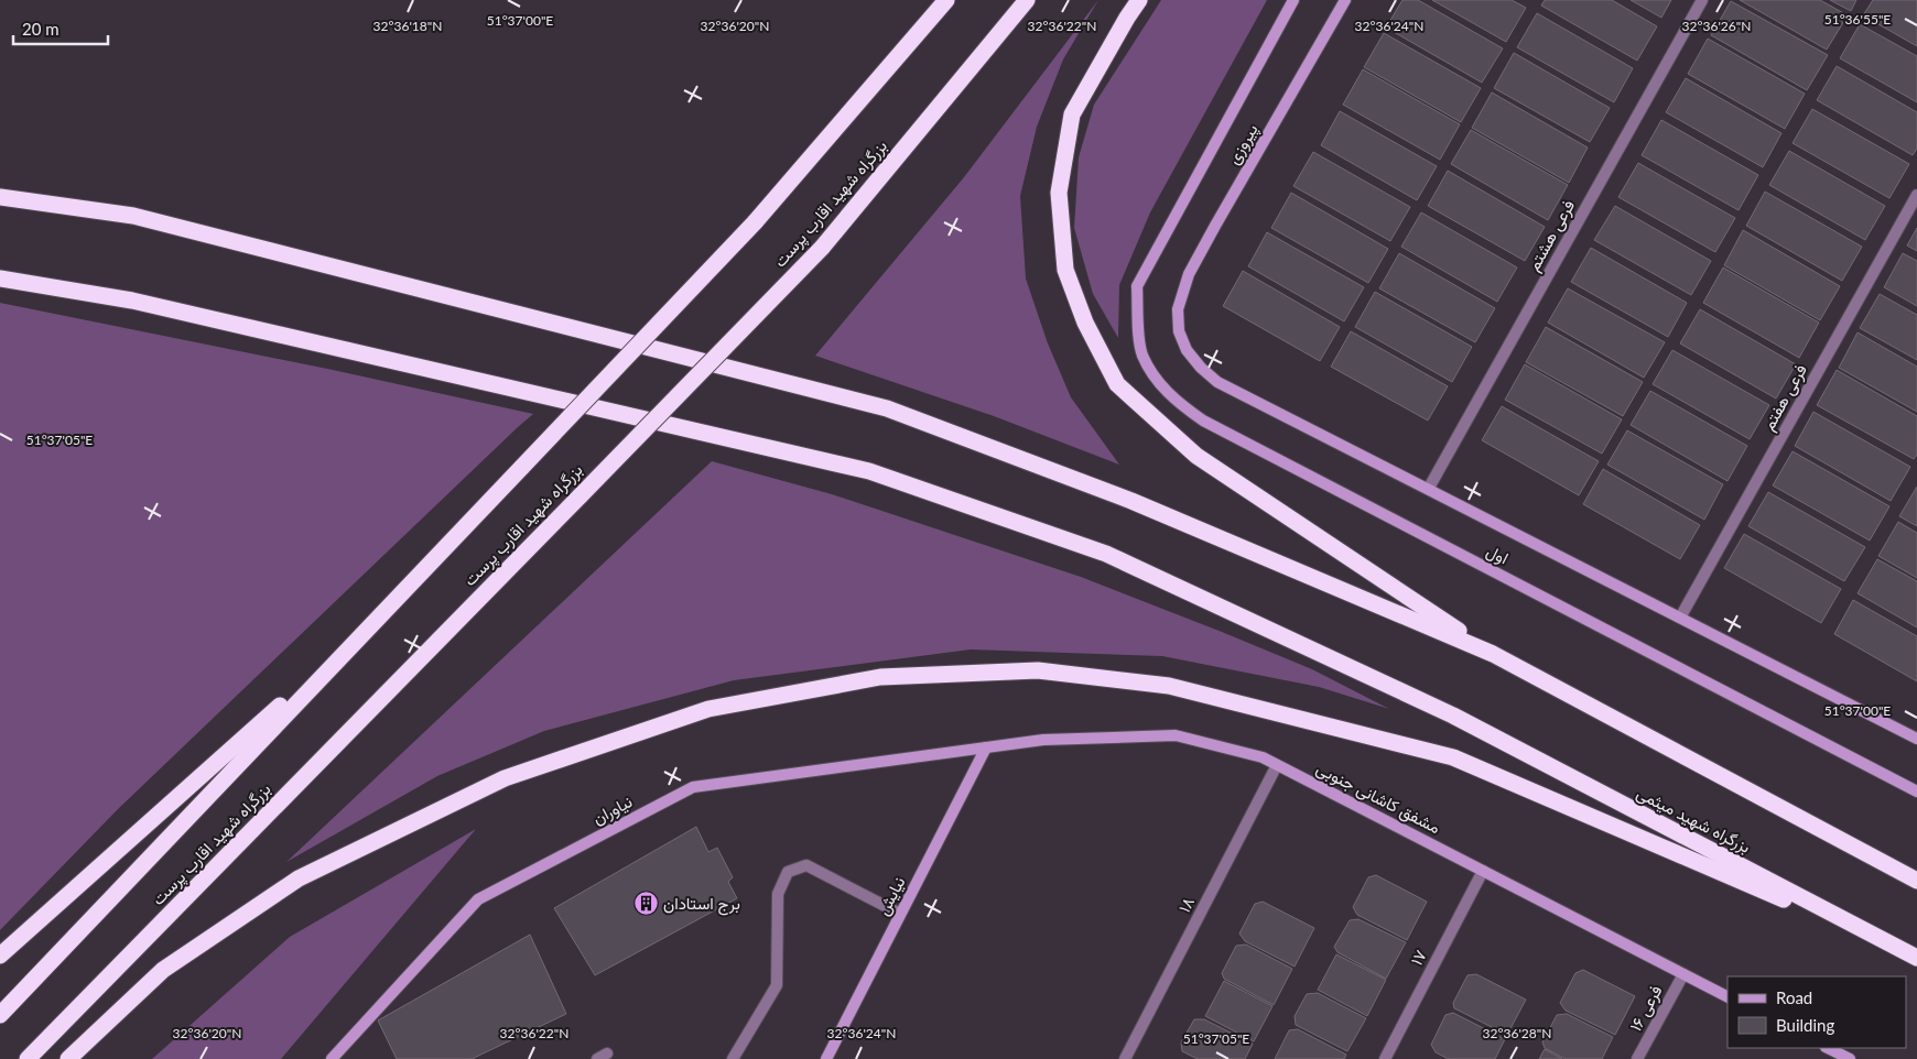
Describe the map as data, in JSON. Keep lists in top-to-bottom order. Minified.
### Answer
{"streets":{"highway":["بزرگراه شهید اقارب پرست","بزرگراه شهید میثمی"],"street":["پیروزی","فرعی هشتم","فرعی هفتم","اول","مشفق کاشانی جنوبی","نیاوران","نیایش","۱۸","۱۷","فرعی ۱۶"]},"crossings":[["پیروزی","اول"],["فرعی هشتم","اول"],["فرعی هفتم","اول"],["مشفق کاشانی جنوبی","نیاوران"],["مشفق کاشانی جنوبی","نیایش"],["مشفق کاشانی جنوبی","۱۸"],["مشفق کاشانی جنوبی","۱۷"],["مشفق کاشانی جنوبی","فرعی ۱۶"],["نیاوران","نیایش"]],"places":{"building":["برج استادان"]},"legend":["Road","Building"],"scale_bar":"20 m","coordinates":["51°36'55\"E","51°37'00\"E","32°36'18\"N","32°36'20\"N","32°36'22\"N","32°36'24\"N","32°36'26\"N","51°37'05\"E","32°36'28\"N"]}
